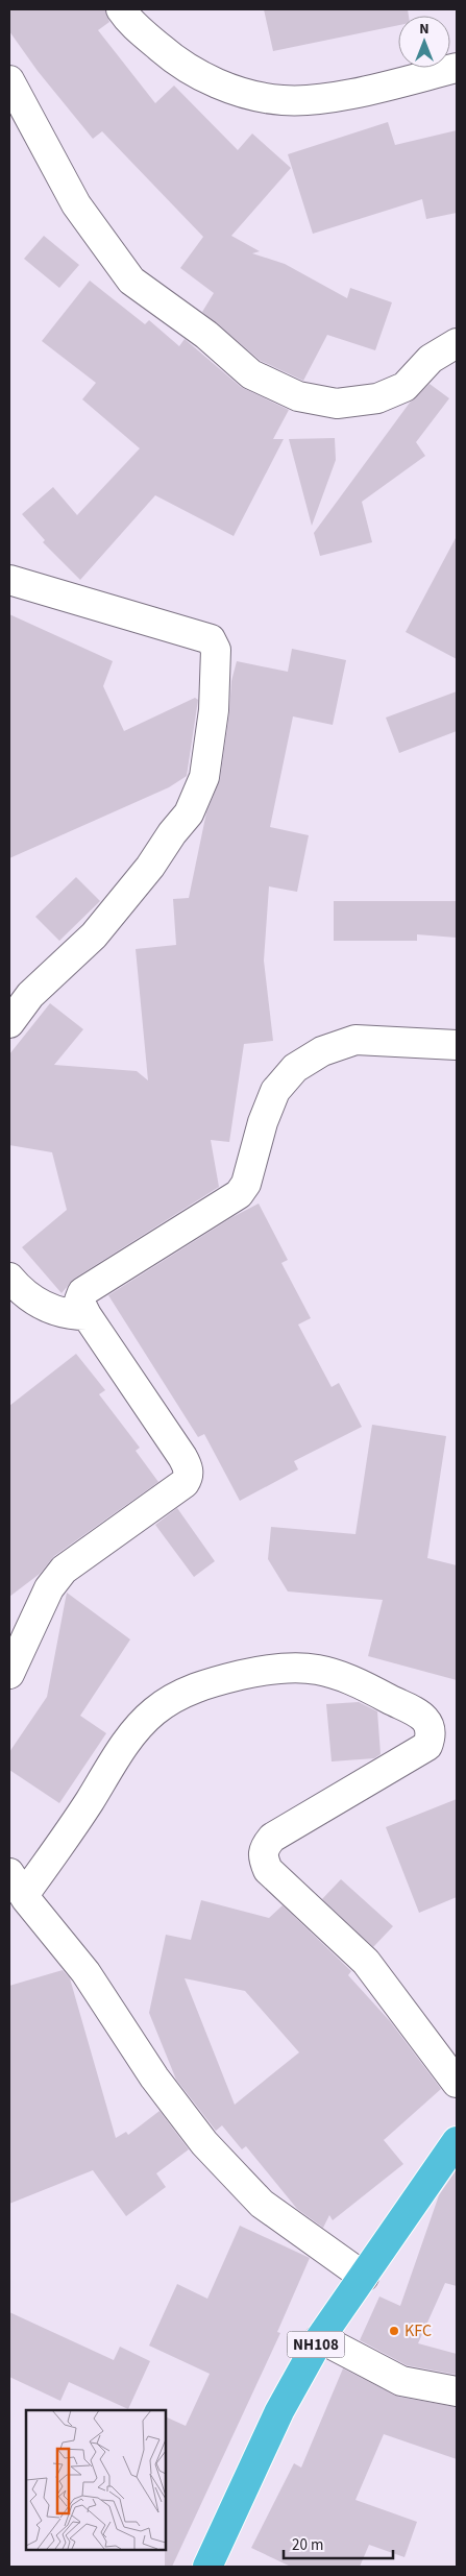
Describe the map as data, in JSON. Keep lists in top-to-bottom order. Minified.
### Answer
{"streets":{"highway":["NH108"]},"places":["KFC"],"scale_bar":"20 m","north":"top"}
